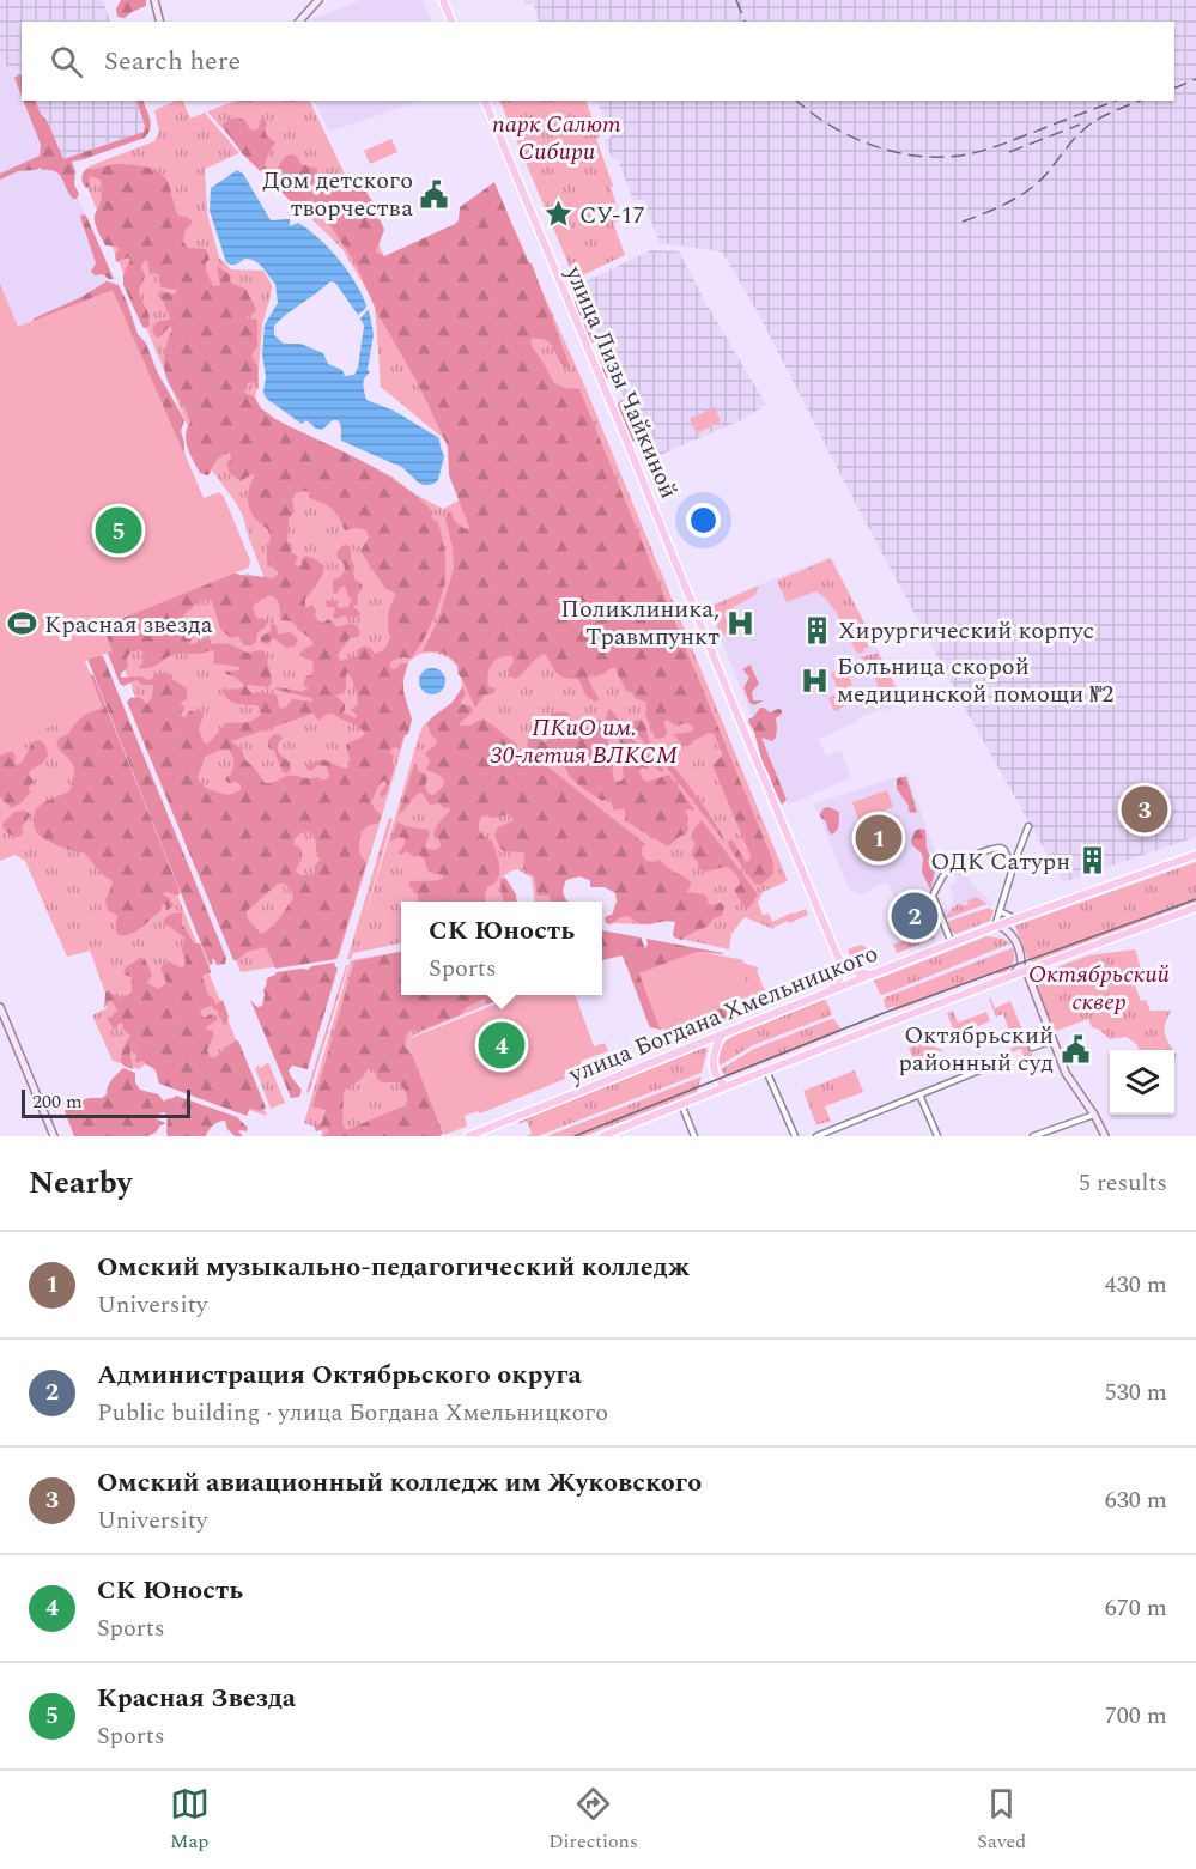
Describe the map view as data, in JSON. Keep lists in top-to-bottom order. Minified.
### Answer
{"streets":{"main road":["улица Лизы Чайкиной","улица Богдана Хмельницкого"]},"parks":["парк Салют Сибири","ПКиО им. 30-летия ВЛКСМ","Октябрьский сквер"],"places":{"public building":["Дом детского творчества","Октябрьский районный суд"],"place":["СУ-17"],"hospital":["Поликлиника, Травмпункт","Больница скорой медицинской помощи №2"],"sports":["Красная звезда"],"building":["Хирургический корпус","ОДК Сатурн"]},"scale_bar":"200 m","page":{"search":"Search here","pins":["5","3","1","2","4"],"popup":["СК Юность","Sports"],"scale":"200 m","heading":["Nearby","5 results"],"list":[{"mark":"1","name":"Омский музыкально-педагогический колледж","note":"University","value":"430 m"},{"mark":"2","name":"Администрация Октябрьского округа","note":"Public building · улица Богдана Хмельницкого","value":"530 m"},{"mark":"3","name":"Омский авиационный колледж им Жуковского","note":"University","value":"630 m"},{"mark":"4","name":"СК Юность","note":"Sports","value":"670 m"},{"mark":"5","name":"Красная Звезда","note":"Sports","value":"700 m"}],"nav":["Map","Directions","Saved"]}}
